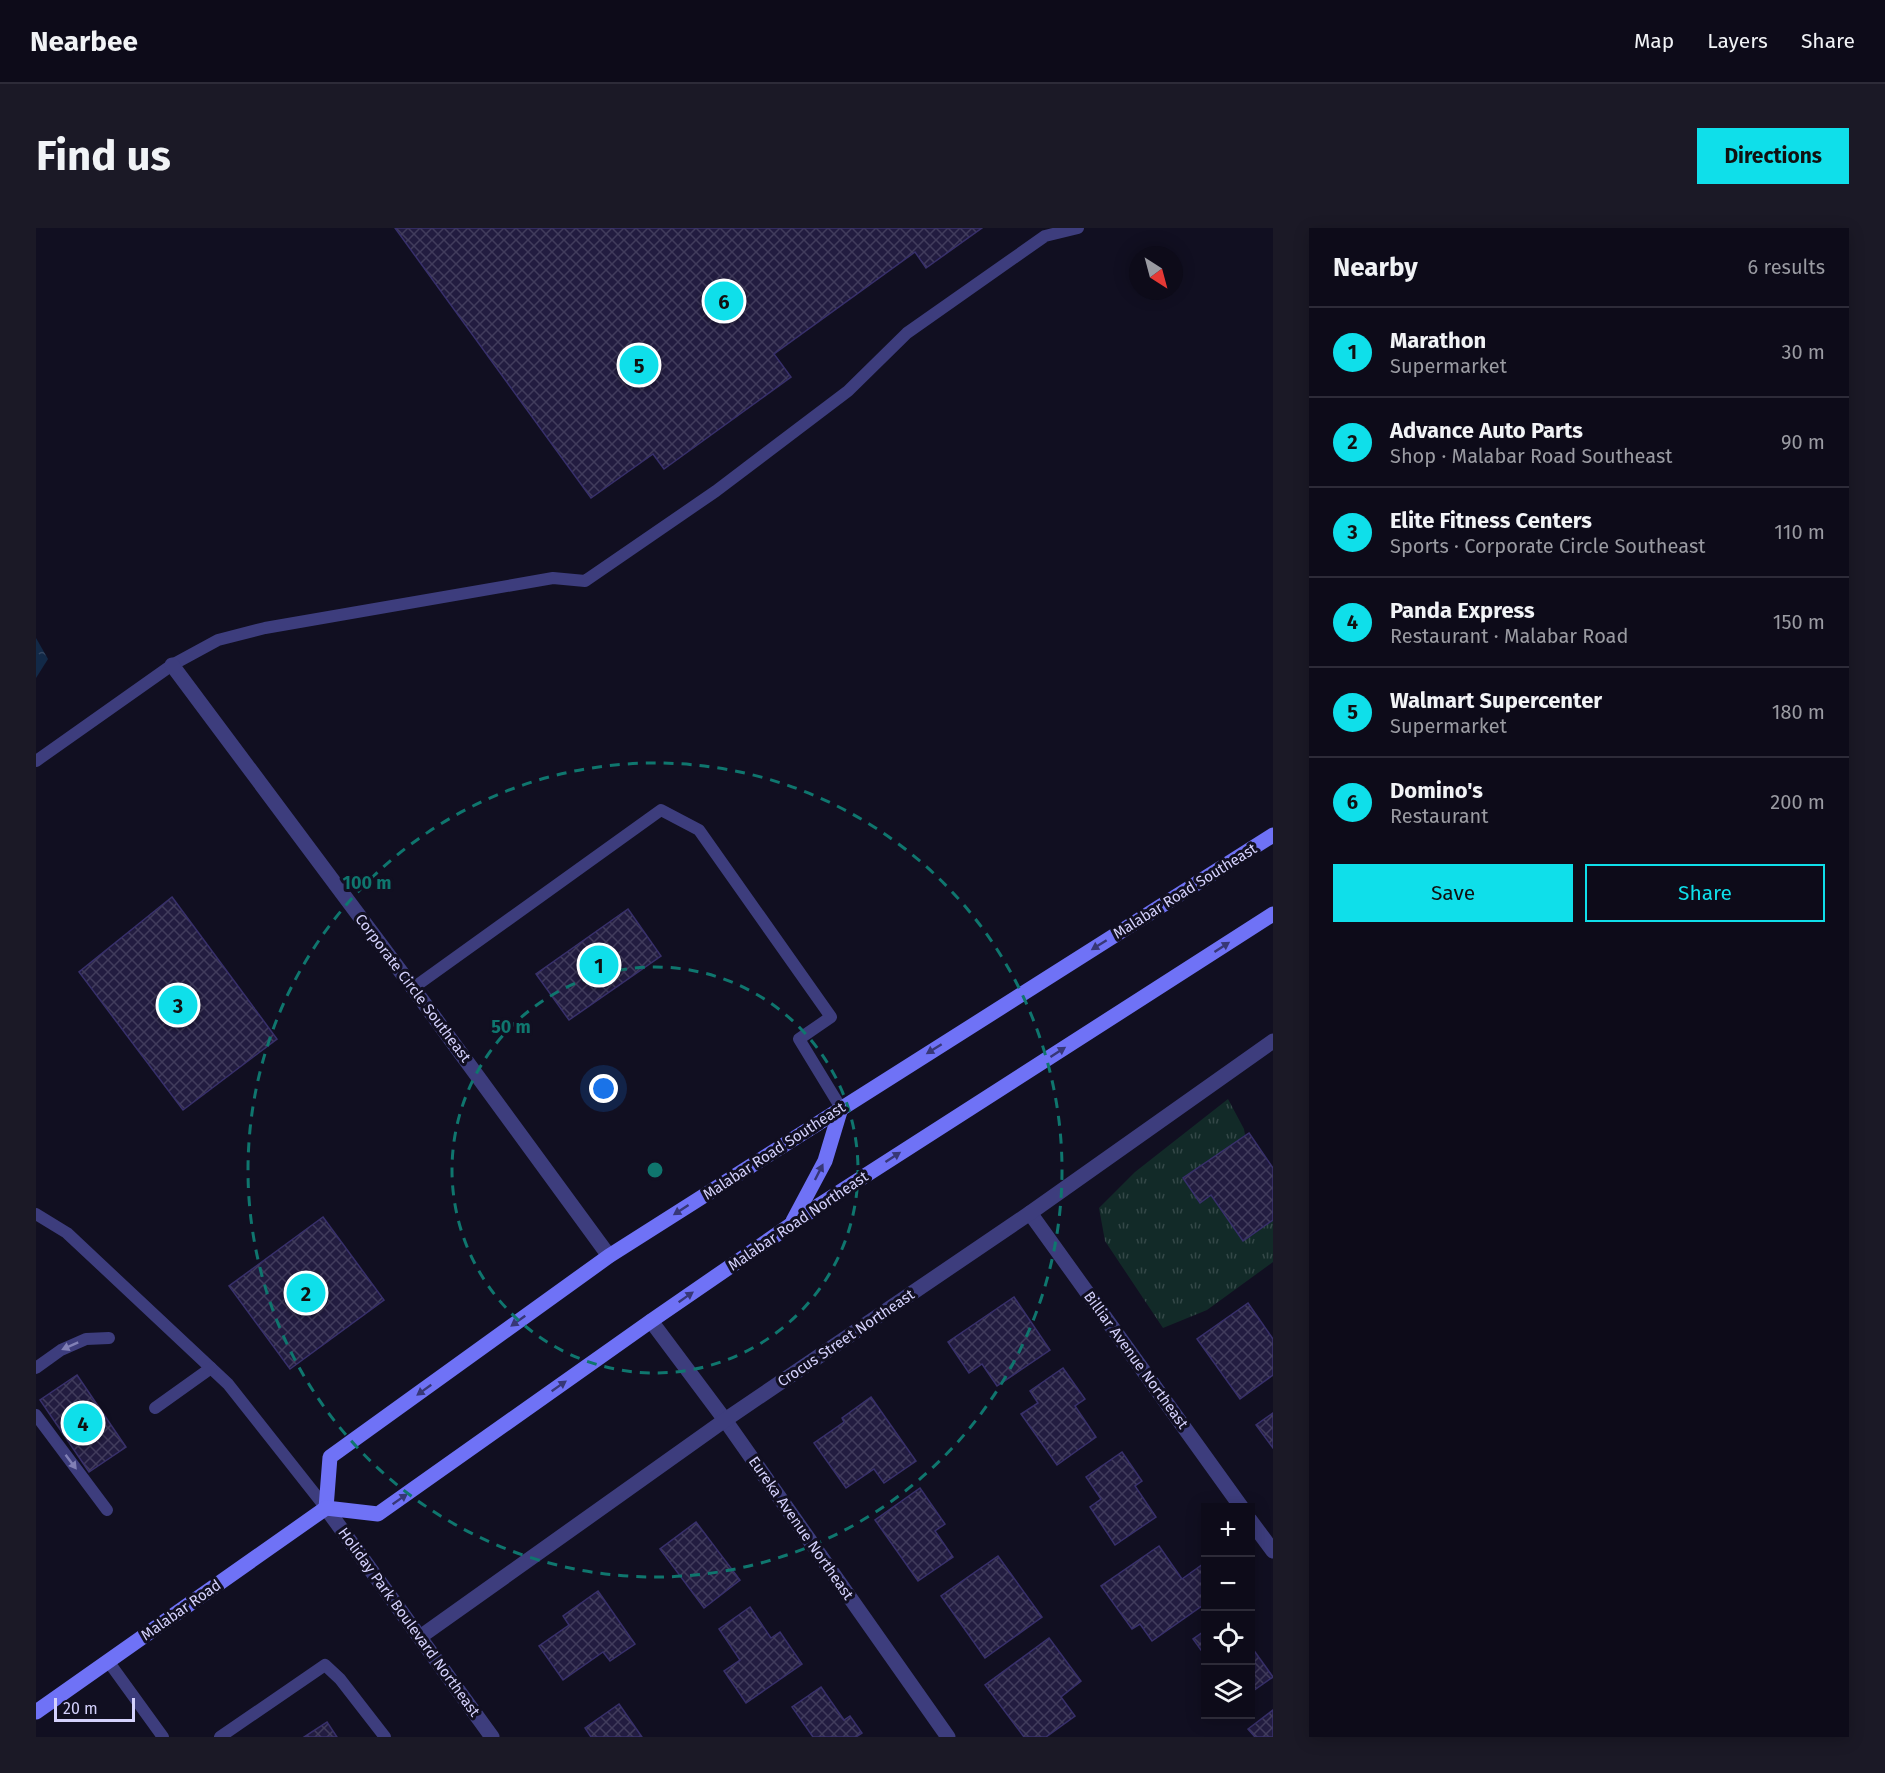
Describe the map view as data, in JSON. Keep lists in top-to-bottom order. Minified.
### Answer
{"streets":{"main road":["Malabar Road Southeast","Malabar Road Northeast","Malabar Road"],"street":["Corporate Circle Southeast","Crocus Street Northeast","Billiar Avenue Northeast","Eureka Avenue Northeast","Holiday Park Boulevard Northeast"]},"crossings":[["Malabar Road Southeast","Corporate Circle Southeast"],["Malabar Road Southeast","Malabar Road Northeast"],["Malabar Road Southeast","Malabar Road"],["Malabar Road Southeast","Holiday Park Boulevard Northeast"],["Malabar Road Northeast","Eureka Avenue Northeast"],["Malabar Road Northeast","Malabar Road"],["Malabar Road Northeast","Holiday Park Boulevard Northeast"],["Crocus Street Northeast","Billiar Avenue Northeast"],["Crocus Street Northeast","Eureka Avenue Northeast"],["Crocus Street Northeast","Holiday Park Boulevard Northeast"],["Malabar Road","Holiday Park Boulevard Northeast"]],"one_way":["Malabar Road Southeast","Malabar Road Northeast"],"scale_bar":"20 m","north":"bottom right","page":{"header":"Nearbee","nav":["Map","Layers","Share"],"buttons":["Directions",["Save","Share"]],"title":"Find us","heading":["Nearby","6 results"],"pins":["6","5","1","3","2","4"],"list":[{"mark":"1","name":"Marathon","note":"Supermarket","value":"30 m"},{"mark":"2","name":"Advance Auto Parts","note":"Shop · Malabar Road Southeast","value":"90 m"},{"mark":"3","name":"Elite Fitness Centers","note":"Sports · Corporate Circle Southeast","value":"110 m"},{"mark":"4","name":"Panda Express","note":"Restaurant · Malabar Road","value":"150 m"},{"mark":"5","name":"Walmart Supercenter","note":"Supermarket","value":"180 m"},{"mark":"6","name":"Domino's","note":"Restaurant","value":"200 m"}],"map_buttons":["+","−"],"scale":"20 m"},"rings":["100 m","50 m"]}
